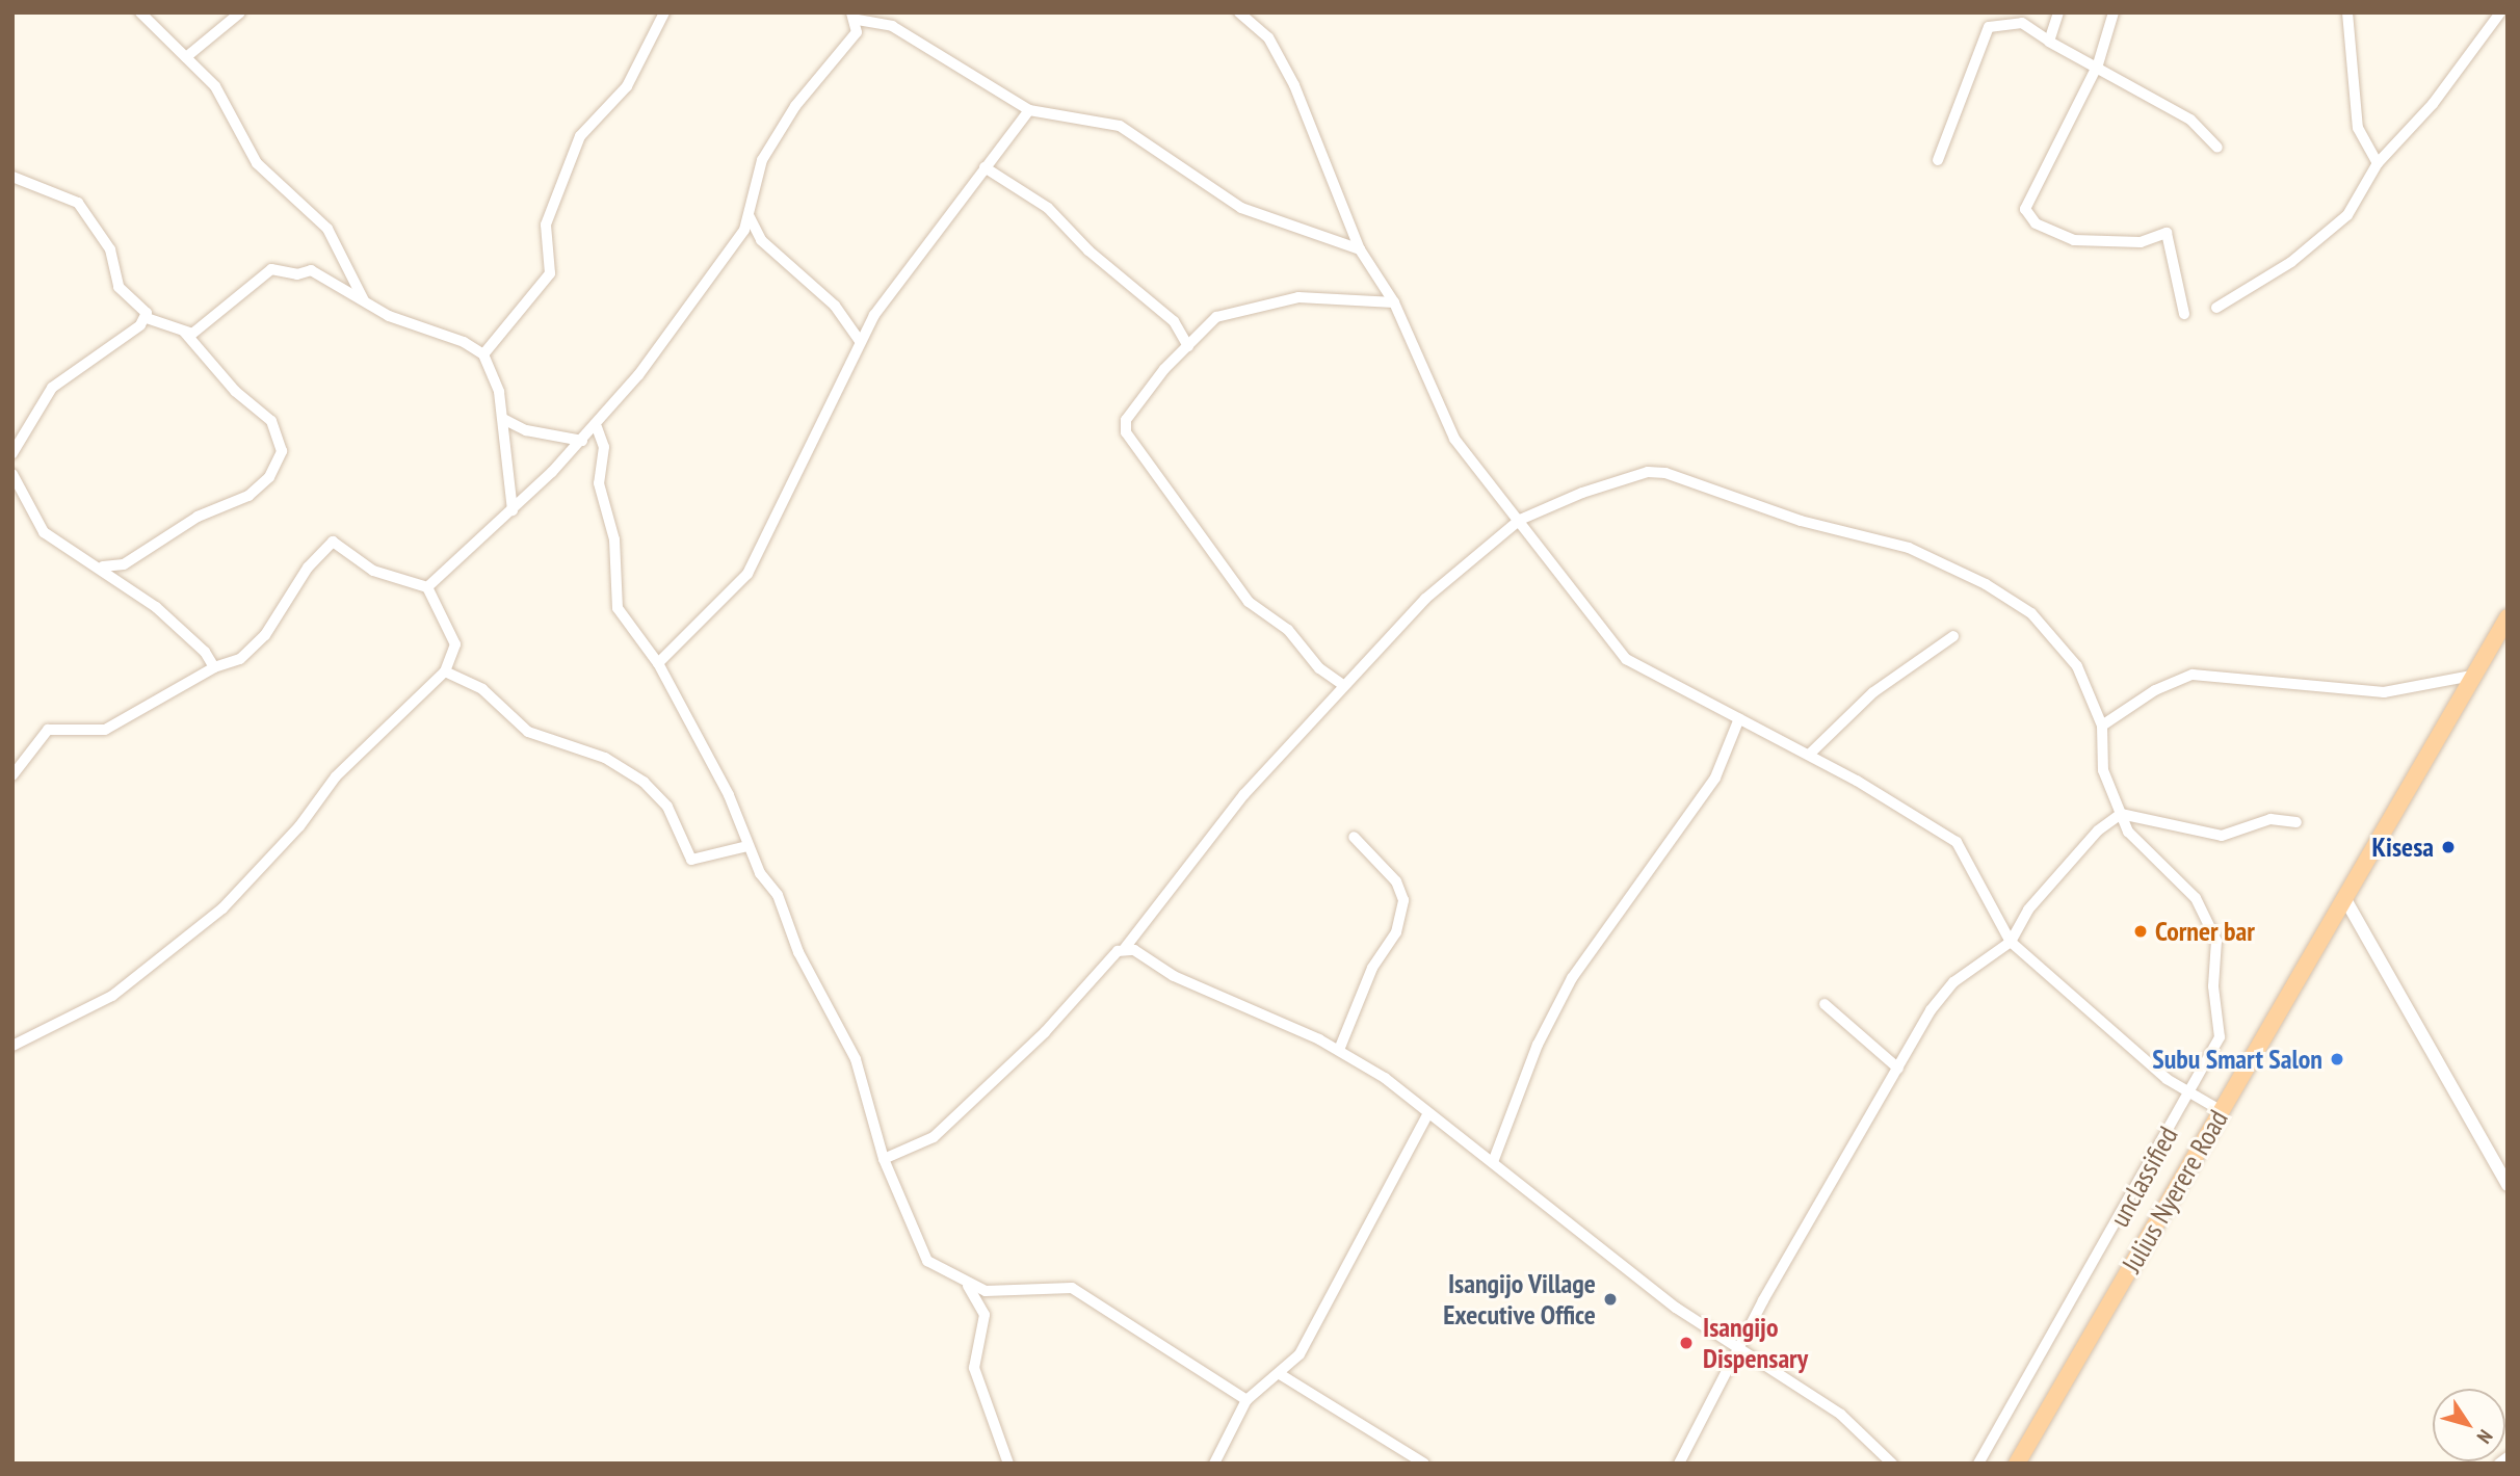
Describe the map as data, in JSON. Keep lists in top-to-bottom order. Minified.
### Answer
{"streets":{"highway":["Julius Nyerere Road"],"street":["unclassified"]},"places":["Kisesa","Corner bar","Subu Smart Salon","Isangijo Village Executive Office","Isangijo Dispensary"],"north":"bottom right"}
